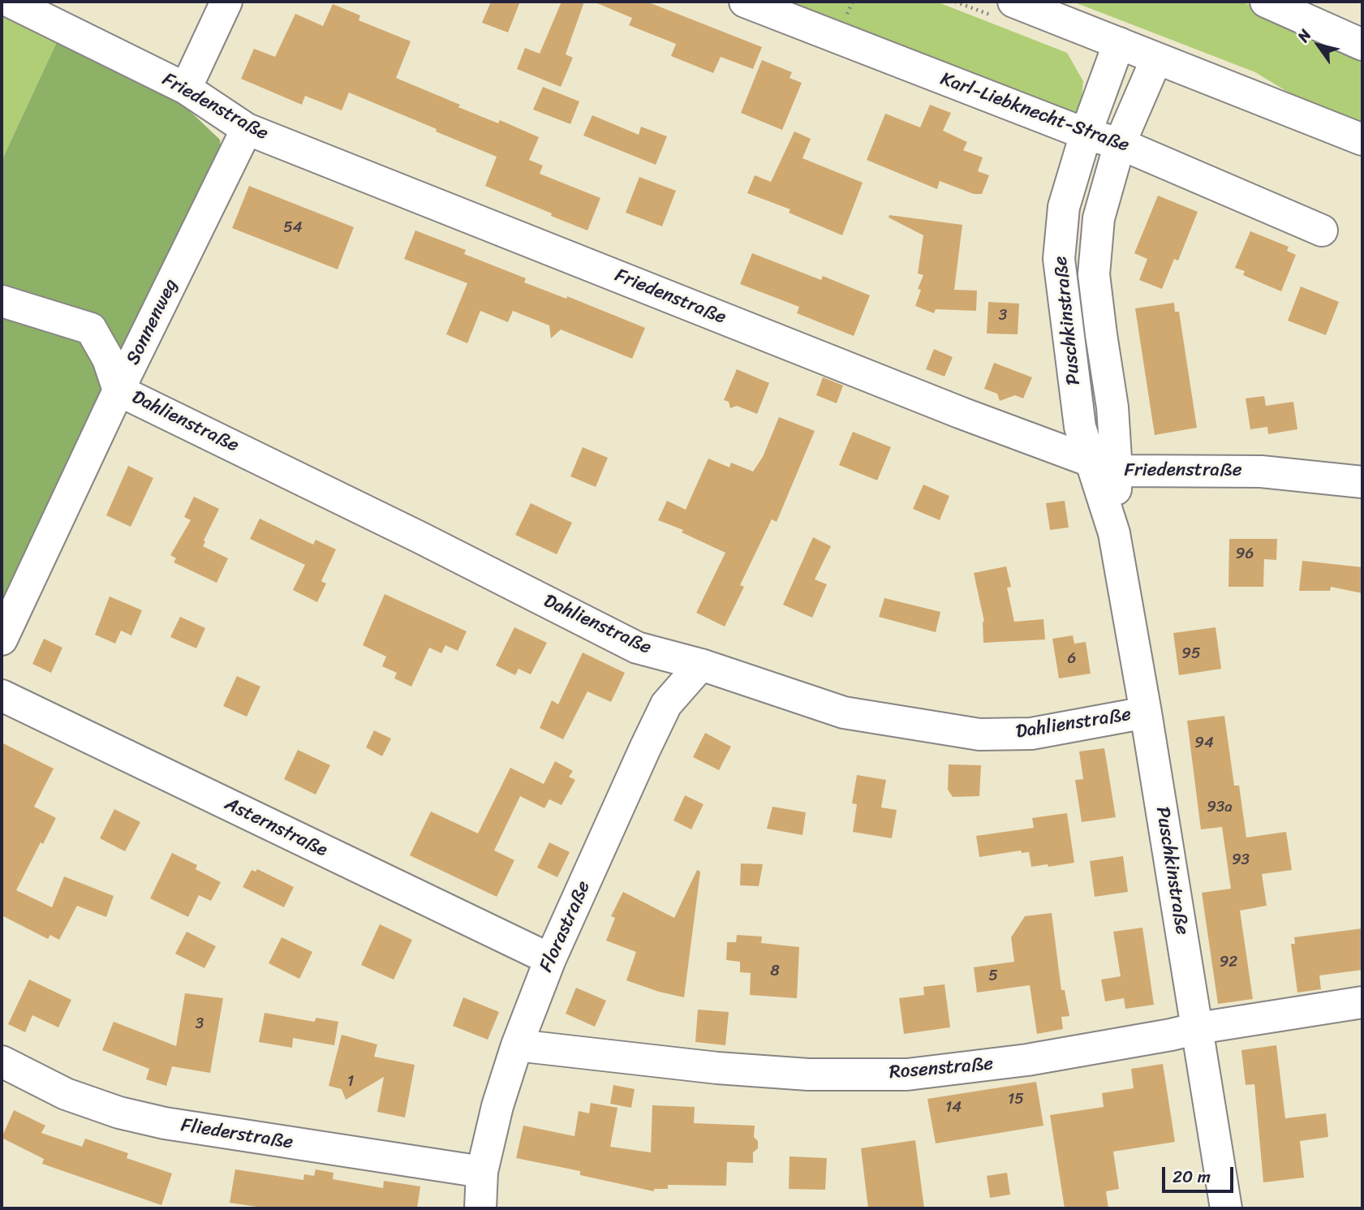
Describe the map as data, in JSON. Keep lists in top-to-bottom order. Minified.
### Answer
{"streets":{"street":["Friedenstraße","Karl-Liebknecht-Straße","Puschkinstraße","Sonnenweg","Dahlienstraße","Asternstraße","Florastraße","Rosenstraße","Fliederstraße"]},"crossings":[["Friedenstraße","Puschkinstraße"],["Friedenstraße","Sonnenweg"],["Karl-Liebknecht-Straße","Puschkinstraße"],["Puschkinstraße","Dahlienstraße"],["Puschkinstraße","Rosenstraße"],["Sonnenweg","Dahlienstraße"],["Dahlienstraße","Florastraße"],["Asternstraße","Florastraße"],["Florastraße","Rosenstraße"],["Florastraße","Fliederstraße"]],"house_numbers":["54","3","96","95","6","94","93a","93","92","8","5","3","1","15","14"],"scale_bar":"20 m","north":"top left"}
